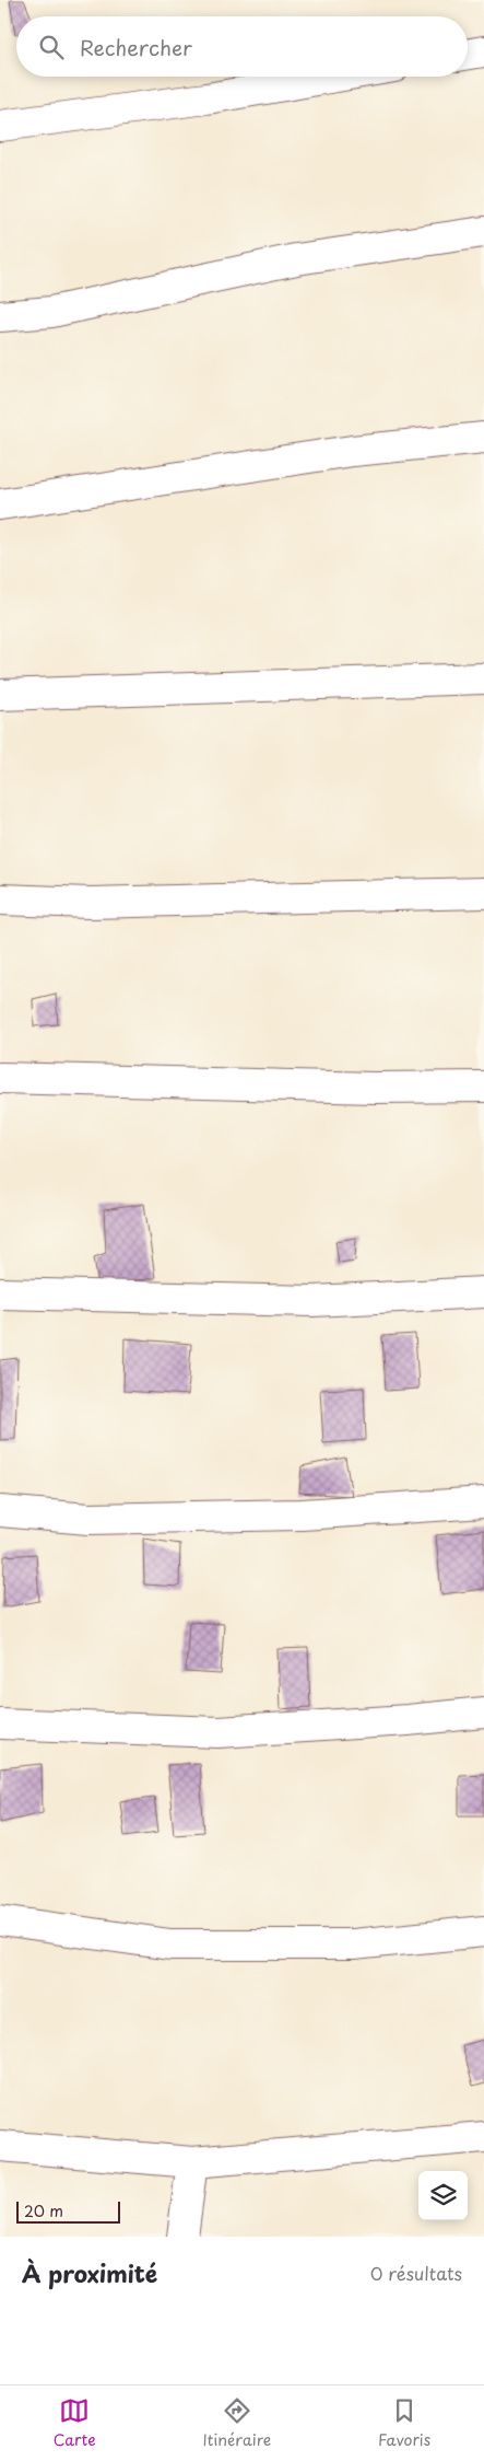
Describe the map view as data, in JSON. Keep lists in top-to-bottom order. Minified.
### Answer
{"scale_bar":"20 m","page":{"search":"Rechercher","scale":"20 m","heading":["À proximité","0 résultats"],"nav":["Carte","Itinéraire","Favoris"]}}
